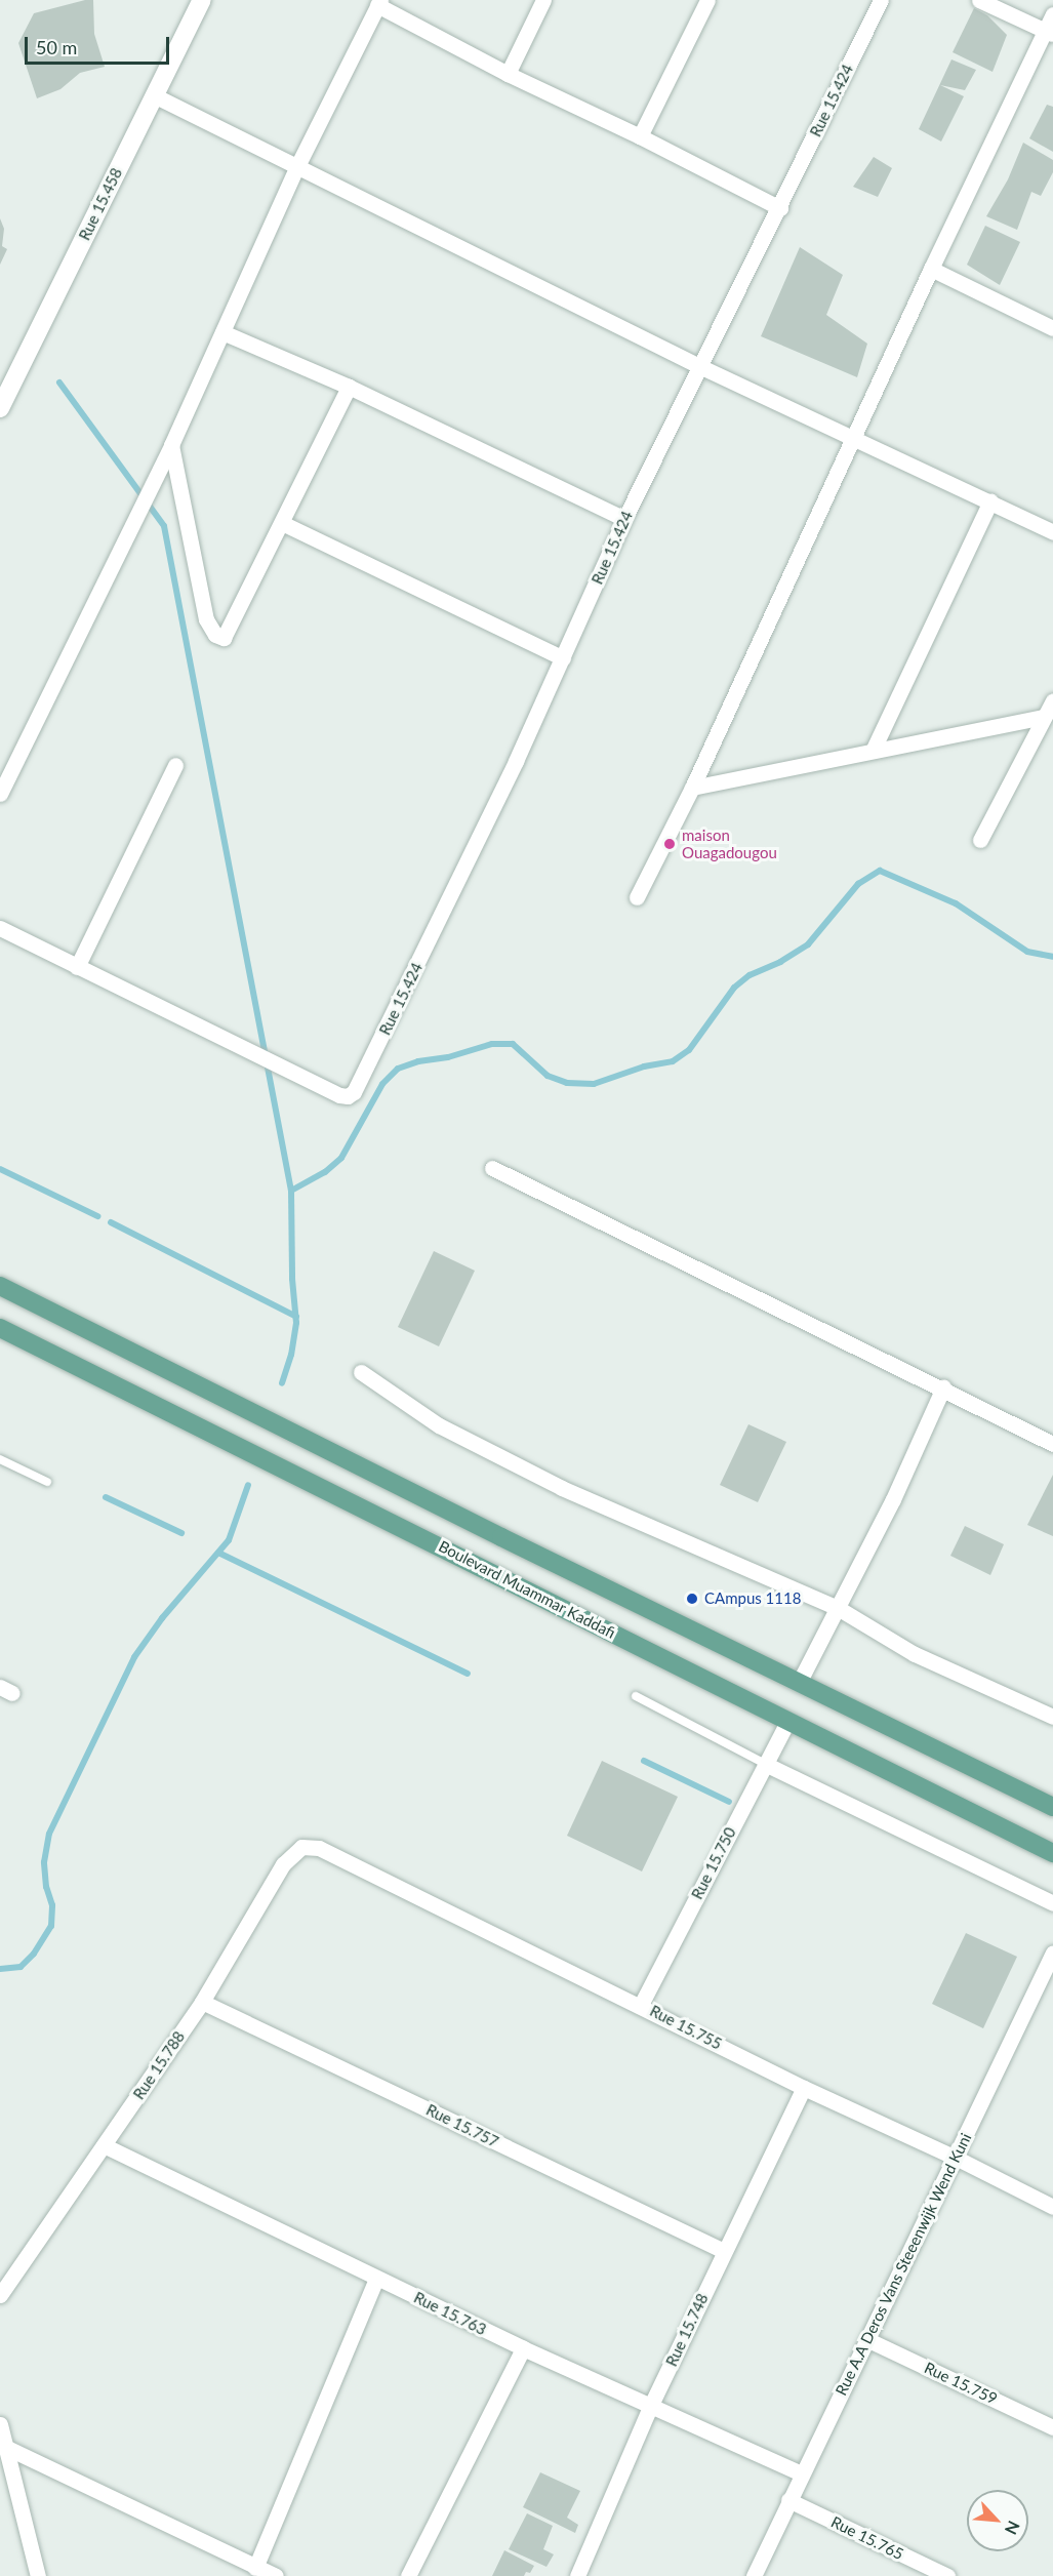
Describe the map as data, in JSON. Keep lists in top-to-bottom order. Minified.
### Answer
{"streets":{"main road":["Rue 15.458","Boulevard Muammar Kaddafi"],"street":["Rue 15.424","Rue 15.750","Rue 15.755","Rue 15.788","Rue 15.757","Rue A.A Deros Vans Steeenwijk Wend Kuni","Rue 15.763","Rue 15.748","Rue 15.759","Rue 15.765"]},"crossings":[["Boulevard Muammar Kaddafi","Rue 15.750"],["Rue 15.750","Rue 15.755"],["Rue 15.755","Rue 15.788"],["Rue 15.755","Rue A.A Deros Vans Steeenwijk Wend Kuni"],["Rue 15.755","Rue 15.748"],["Rue 15.788","Rue 15.757"],["Rue 15.788","Rue 15.763"],["Rue 15.757","Rue 15.748"],["Rue A.A Deros Vans Steeenwijk Wend Kuni","Rue 15.763"],["Rue A.A Deros Vans Steeenwijk Wend Kuni","Rue 15.759"],["Rue A.A Deros Vans Steeenwijk Wend Kuni","Rue 15.765"],["Rue 15.763","Rue 15.748"]],"places":["maison Ouagadougou","CAmpus 1118"],"scale_bar":"50 m","north":"bottom right"}
